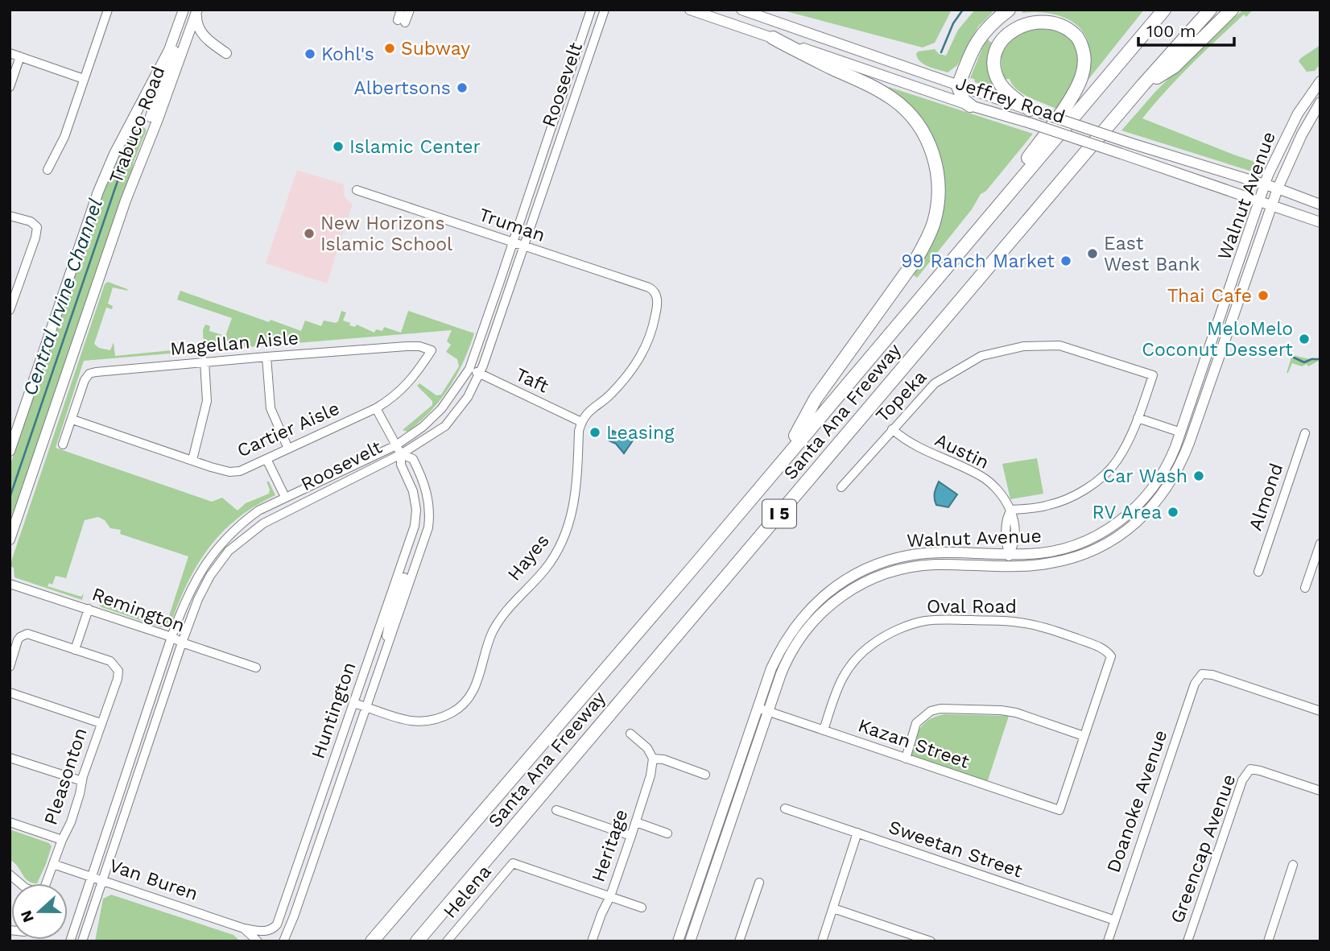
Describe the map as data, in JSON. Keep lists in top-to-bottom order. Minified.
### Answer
{"streets":{"highway":["Santa Ana Freeway","I 5"],"main road":["Jeffrey Road","Trabuco Road","Walnut Avenue"],"street":["Roosevelt","Truman","Magellan Aisle","Taft","Topeka","Cartier Aisle","Austin","Almond","Hayes","Oval Road","Remington","Huntington","Kazan Street","Pleasonton","Doanoke Avenue","Heritage","Sweetan Street","Greencap Avenue","Van Buren","Helena"]},"crossings":[["Roosevelt","Truman"],["Roosevelt","Taft"],["Roosevelt","Remington"],["Roosevelt","Huntington"],["Roosevelt","Van Buren"],["Jeffrey Road","Walnut Avenue"],["Walnut Avenue","Kazan Street"],["Truman","Taft"],["Truman","Hayes"],["Magellan Aisle","Cartier Aisle"],["Taft","Hayes"],["Topeka","Austin"],["Cartier Aisle","Huntington"],["Hayes","Huntington"],["Oval Road","Kazan Street"],["Huntington","Van Buren"],["Pleasonton","Van Buren"],["Doanoke Avenue","Sweetan Street"],["Heritage","Helena"]],"water":["Central Irvine Channel"],"places":["Subway","Kohl's","Albertsons","Islamic Center","New Horizons Islamic School","East West Bank","99 Ranch Market","Thai Cafe","MeloMelo Coconut Dessert","Leasing","Car Wash","RV Area"],"scale_bar":"100 m","north":"left"}
